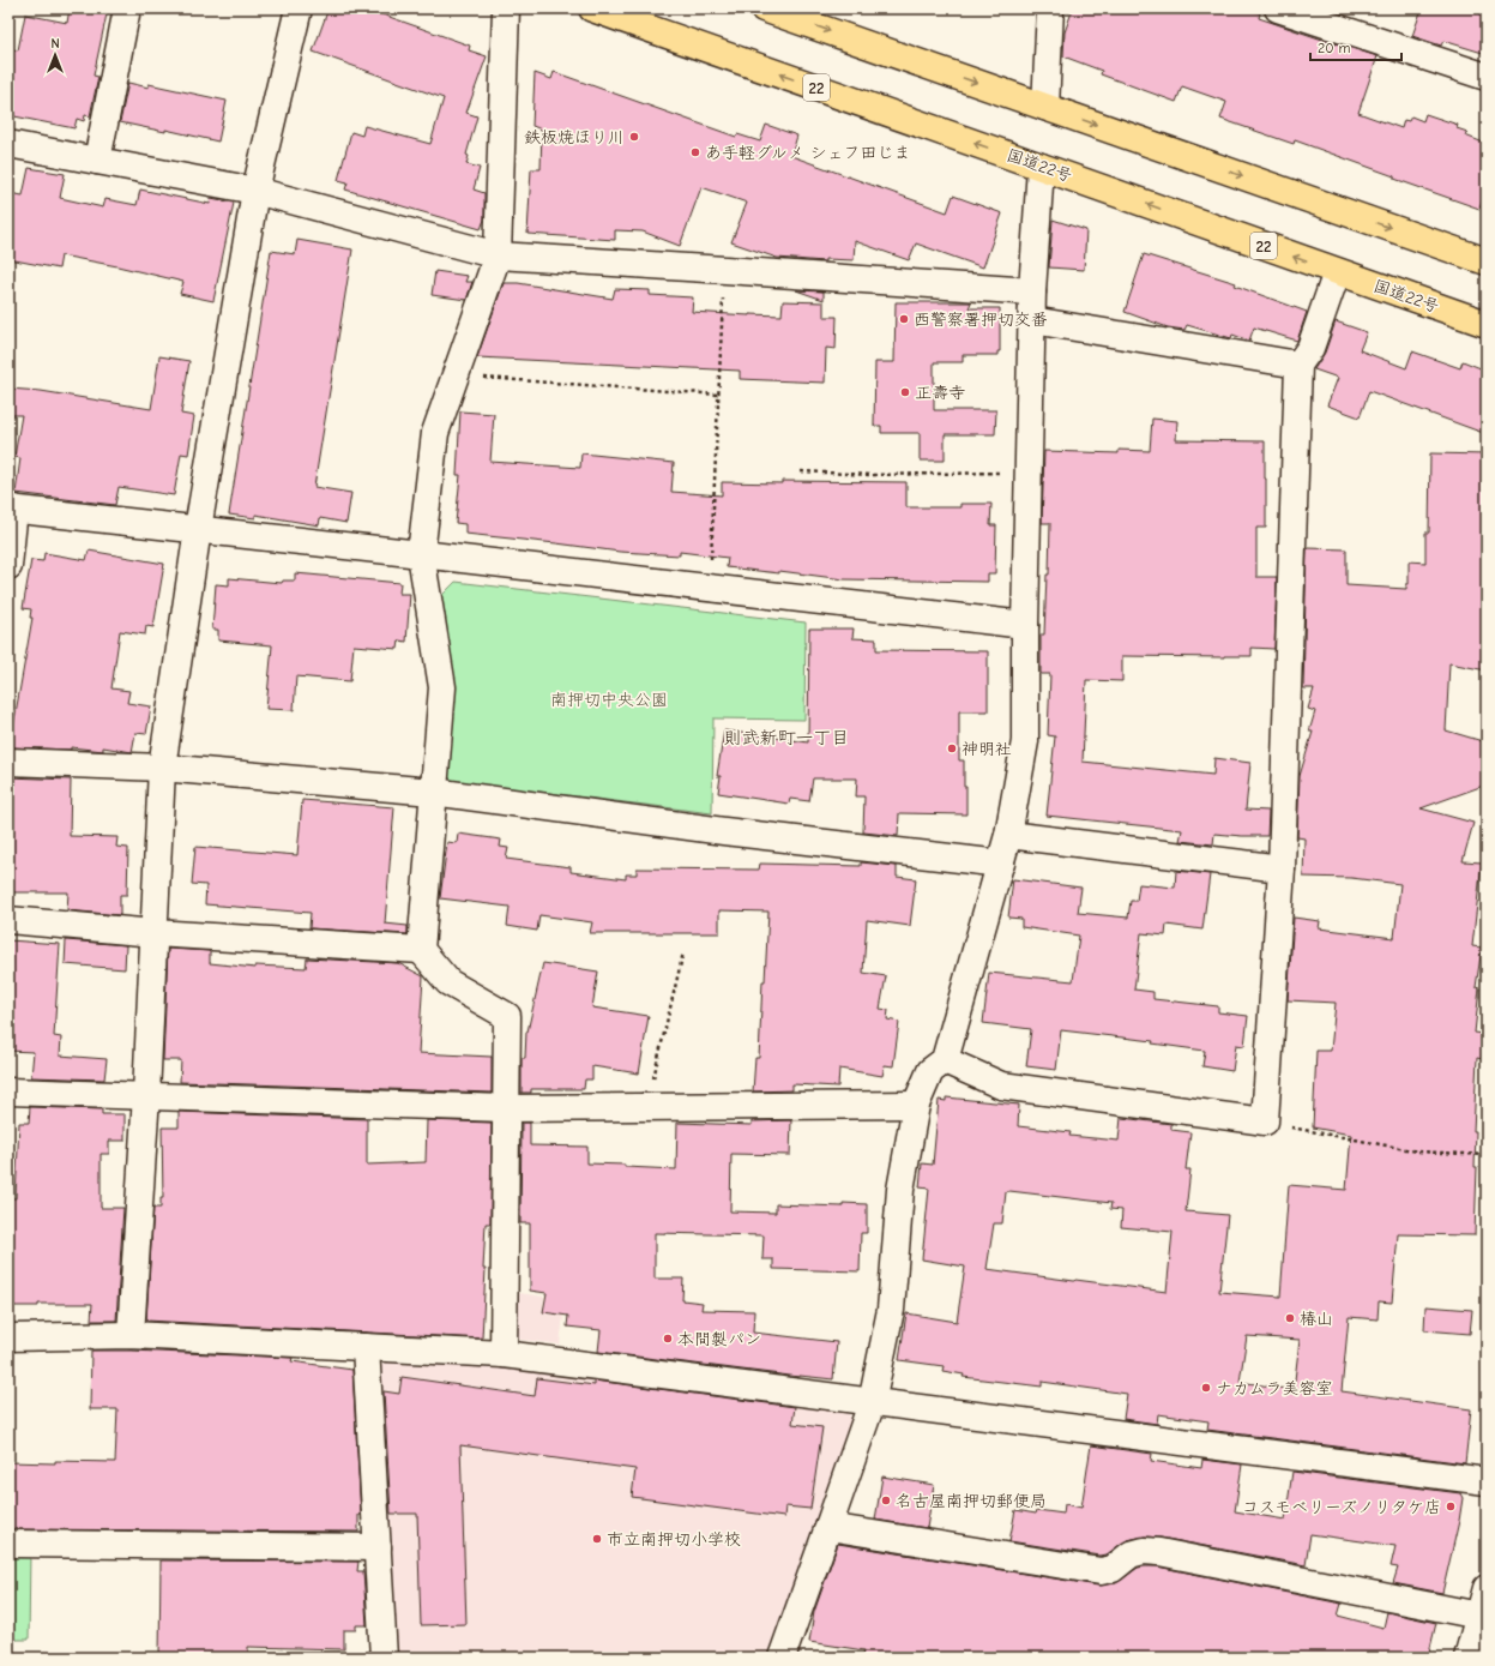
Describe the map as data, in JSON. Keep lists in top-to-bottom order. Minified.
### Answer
{"streets":{"highway":["22","国道22号"]},"districts":["則武新町一丁目"],"parks":["南押切中央公園"],"places":["鉄板焼ほり川","あ手軽グルメ シェフ田じま","西警察署押切交番","正壽寺","神明社","椿山","本間製パン","ナカムラ美容室","名古屋南押切郵便局","コスモベリーズノリタケ店","市立南押切小学校"],"scale_bar":"20 m","north":"top"}
